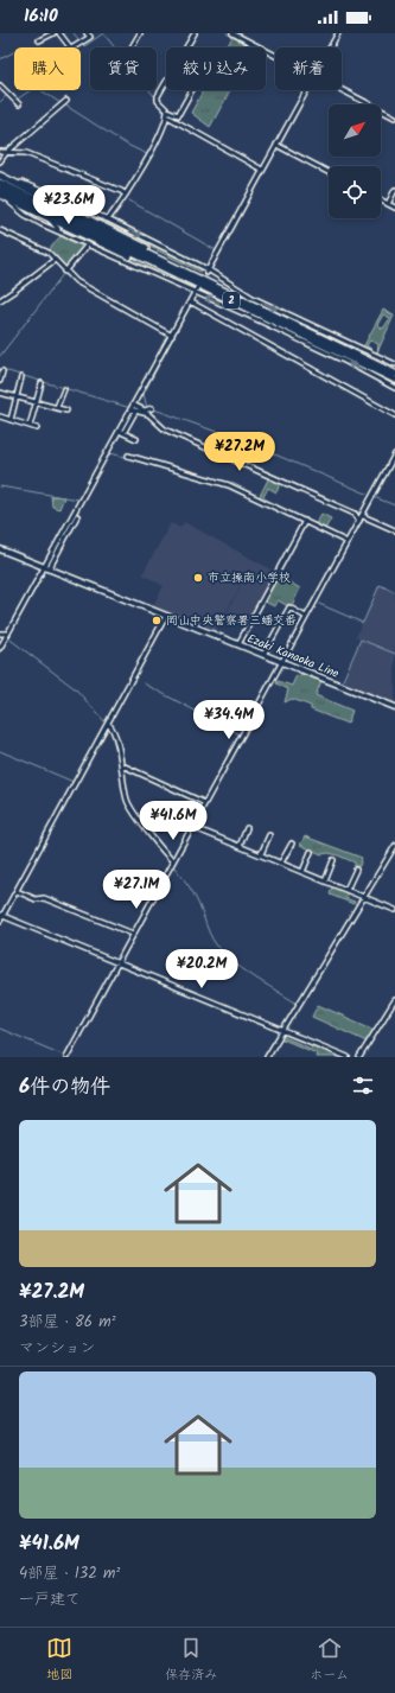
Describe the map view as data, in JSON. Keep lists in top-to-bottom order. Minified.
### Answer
{"streets":{"highway":["2"],"main road":["Ezaki Kanaoka Line"]},"places":["市立操南小学校","岡山中央警察署三蟠交番"],"north":"top right","page":{"status":"16:10","chip":["購入","賃貸","絞り込み","新着"],"price":["¥23.6M","¥27.2M","¥34.4M","¥41.6M","¥27.1M","¥20.2M"],"heading":"6件の物件","list":[{"name":"¥27.2M","note":"3部屋 · 86 m² · マンション"},{"name":"¥41.6M","note":"4部屋 · 132 m² · 一戸建て"}],"tabs":["地図","保存済み","ホーム"]}}
